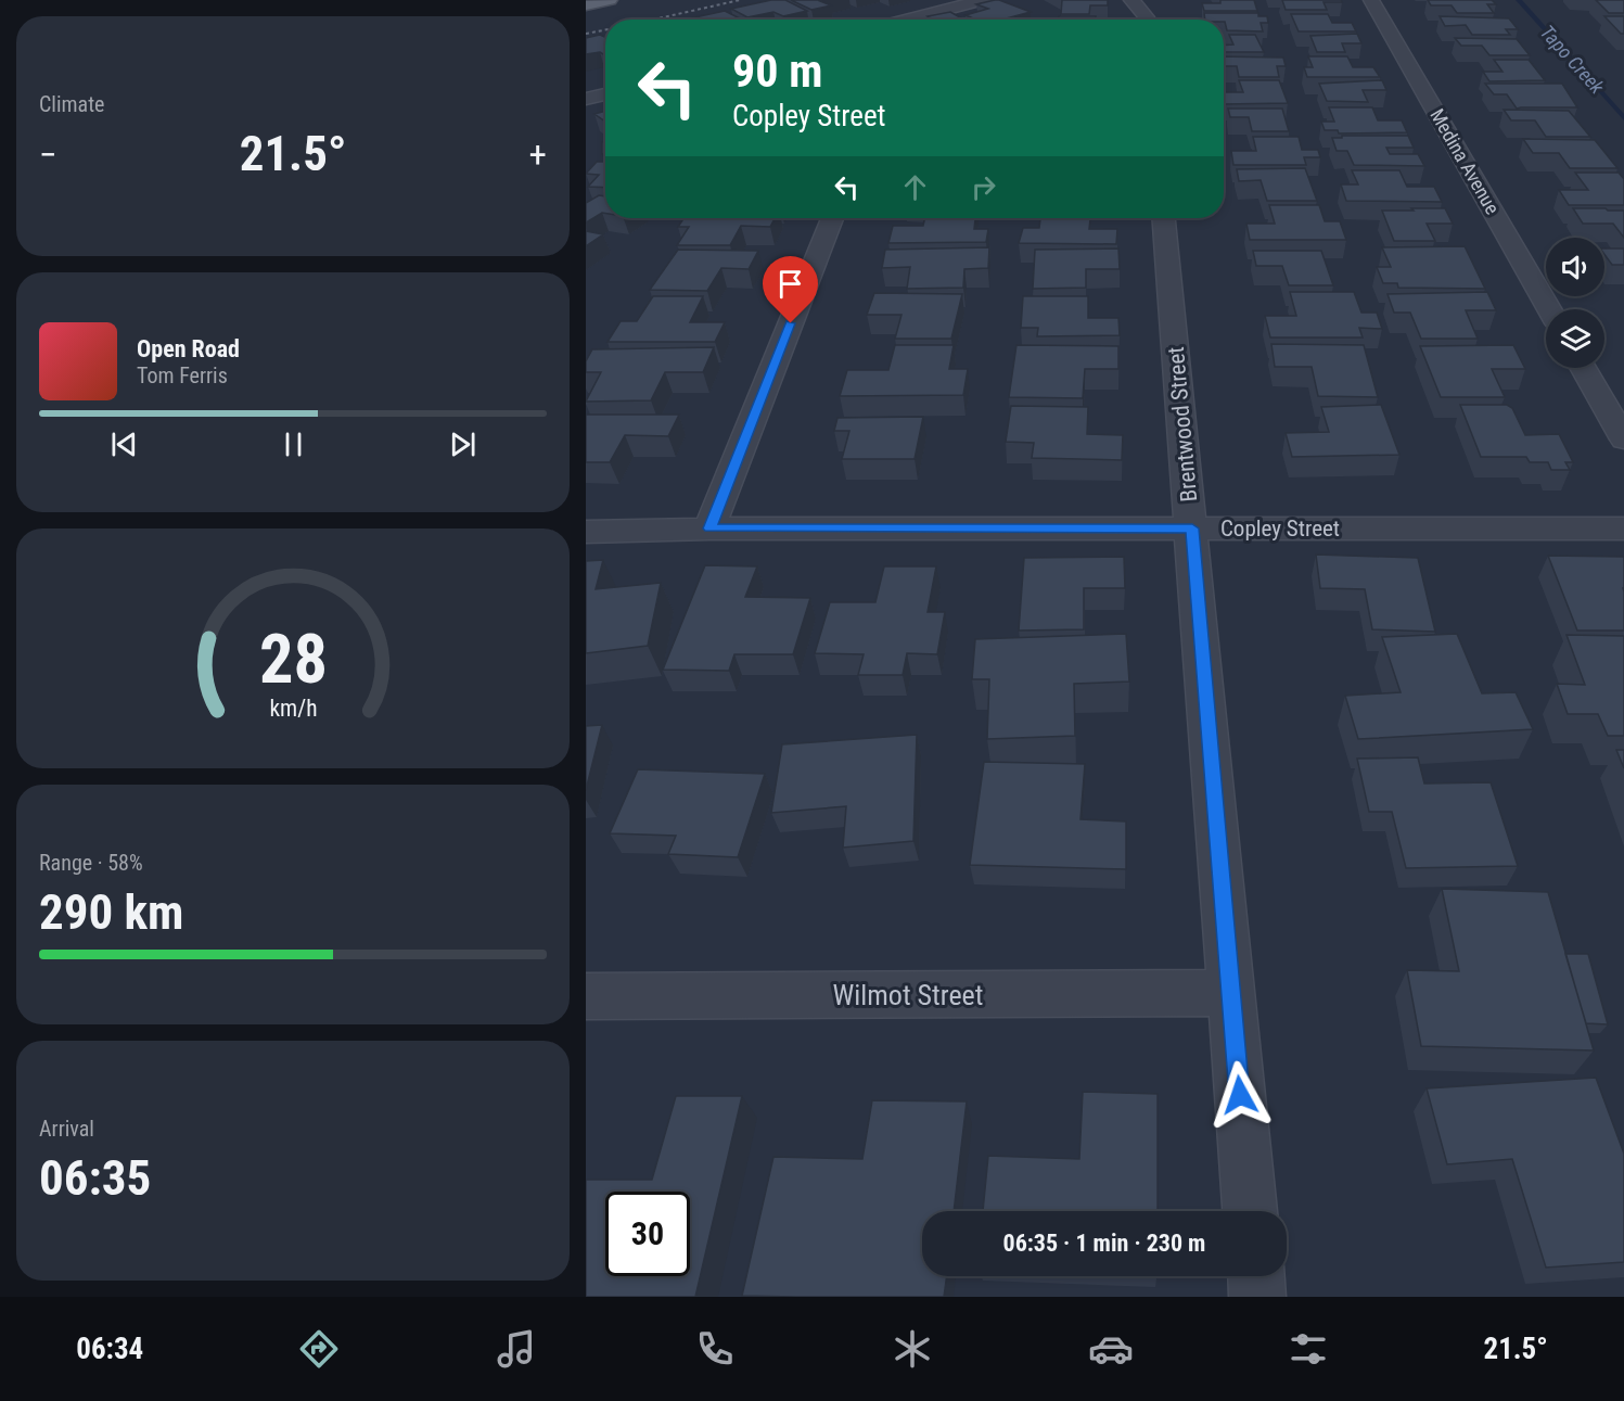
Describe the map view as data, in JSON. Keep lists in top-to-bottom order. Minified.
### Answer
{"streets":{"street":["Medina Avenue","Brentwood Street","Copley Street","Wilmot Street"]},"crossings":[["Brentwood Street","Copley Street"],["Brentwood Street","Wilmot Street"]],"water":["Tapo Creek"],"page":{"tile":["Climate",["Range · 58%","290 km"],["Arrival","06:35"]],"turn":["90 m","Copley Street"],"heat":["−","21.5°","+"],"song":["Open Road","Tom Ferris"],"limit":"30","trip":"06:35 · 1 min · 230 m","tabs":["06:34","21.5°"],"gauge":["28","km/h"]}}
